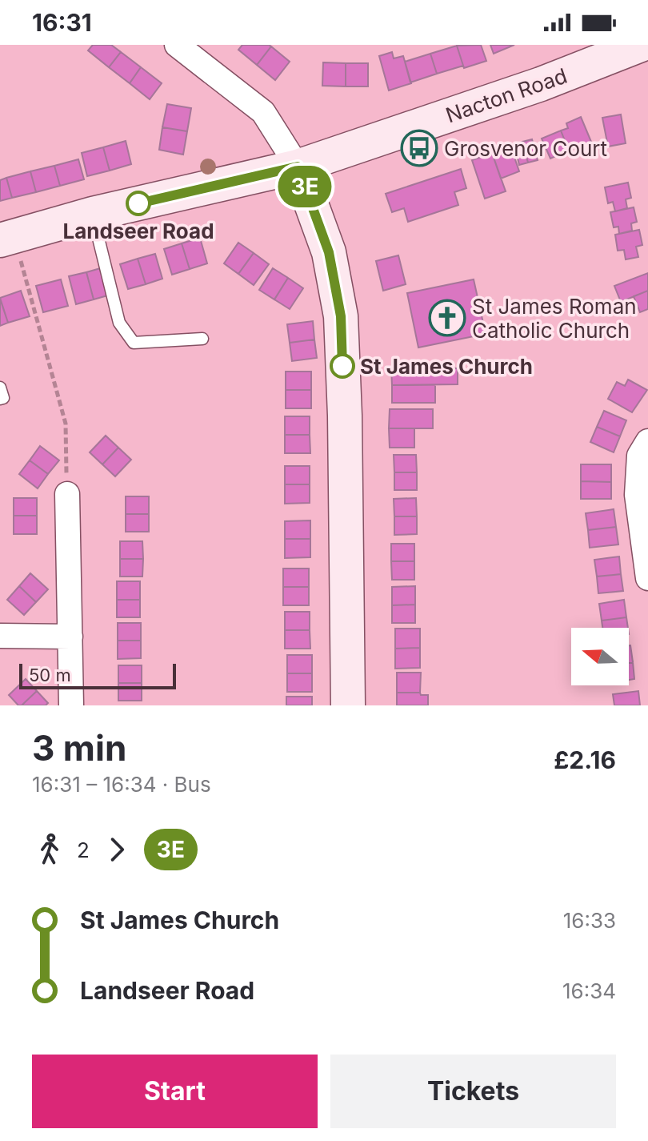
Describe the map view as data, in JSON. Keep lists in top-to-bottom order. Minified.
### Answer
{"streets":{"street":["Nacton Road"]},"places":{"bus stop":["Grosvenor Court"],"other":["Landseer Road","St James Church"],"church":["St James Roman Catholic Church"]},"lines":["bus line 3E"],"scale_bar":"50 m","north":"left","page":{"status":"16:31","on_map":"3E","scale":"50 m","heading":["3 min","16:31 – 16:34 · Bus","£2.16"],"legs":["2","3E"],"list":[{"name":"St James Church","value":"16:33"},{"name":"Landseer Road","value":"16:34"}],"buttons":["Start","Tickets"]}}
